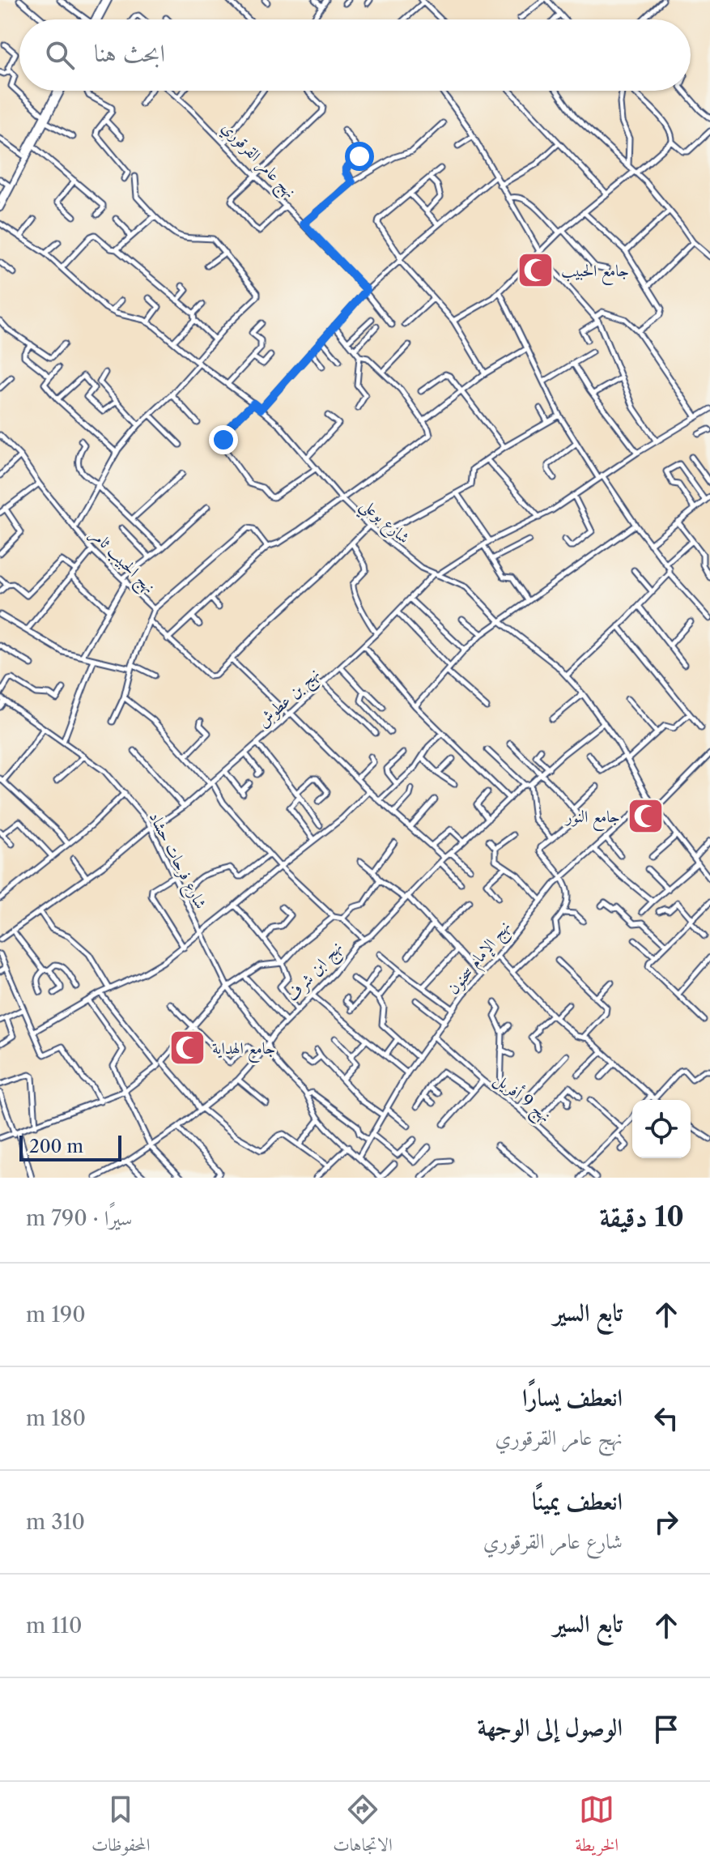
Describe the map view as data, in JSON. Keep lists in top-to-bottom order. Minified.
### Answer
{"streets":{"street":["نهج عامر القرقوري","شارع بوعلي","نهج الحبيب ثامر","نهج بن عطوش","شارع فرحات حشاد","نهج الإمام سحنون","نهج ابن شرف","نهج 9 أفريل"]},"crossings":[["شارع بوعلي","نهج بن عطوش"],["شارع بوعلي","نهج الإمام سحنون"],["نهج بن عطوش","شارع فرحات حشاد"],["شارع فرحات حشاد","نهج ابن شرف"],["نهج الإمام سحنون","نهج 9 أفريل"]],"places":{"mosque":["جامع الحبيب","جامع النور","جامع الهداية"]},"scale_bar":"200 m","page":{"search":"ابحث هنا","scale":"200 m","heading":["10 دقيقة","سيرًا · 790 m"],"list":[["تابع السير","190 m"],["انعطف يسارًا","نهج عامر القرقوري","180 m"],["انعطف يمينًا","شارع عامر القرقوري","310 m"],["تابع السير","110 m"],"الوصول إلى الوجهة"],"nav":["الخريطة","الاتجاهات","المحفوظات"]}}
